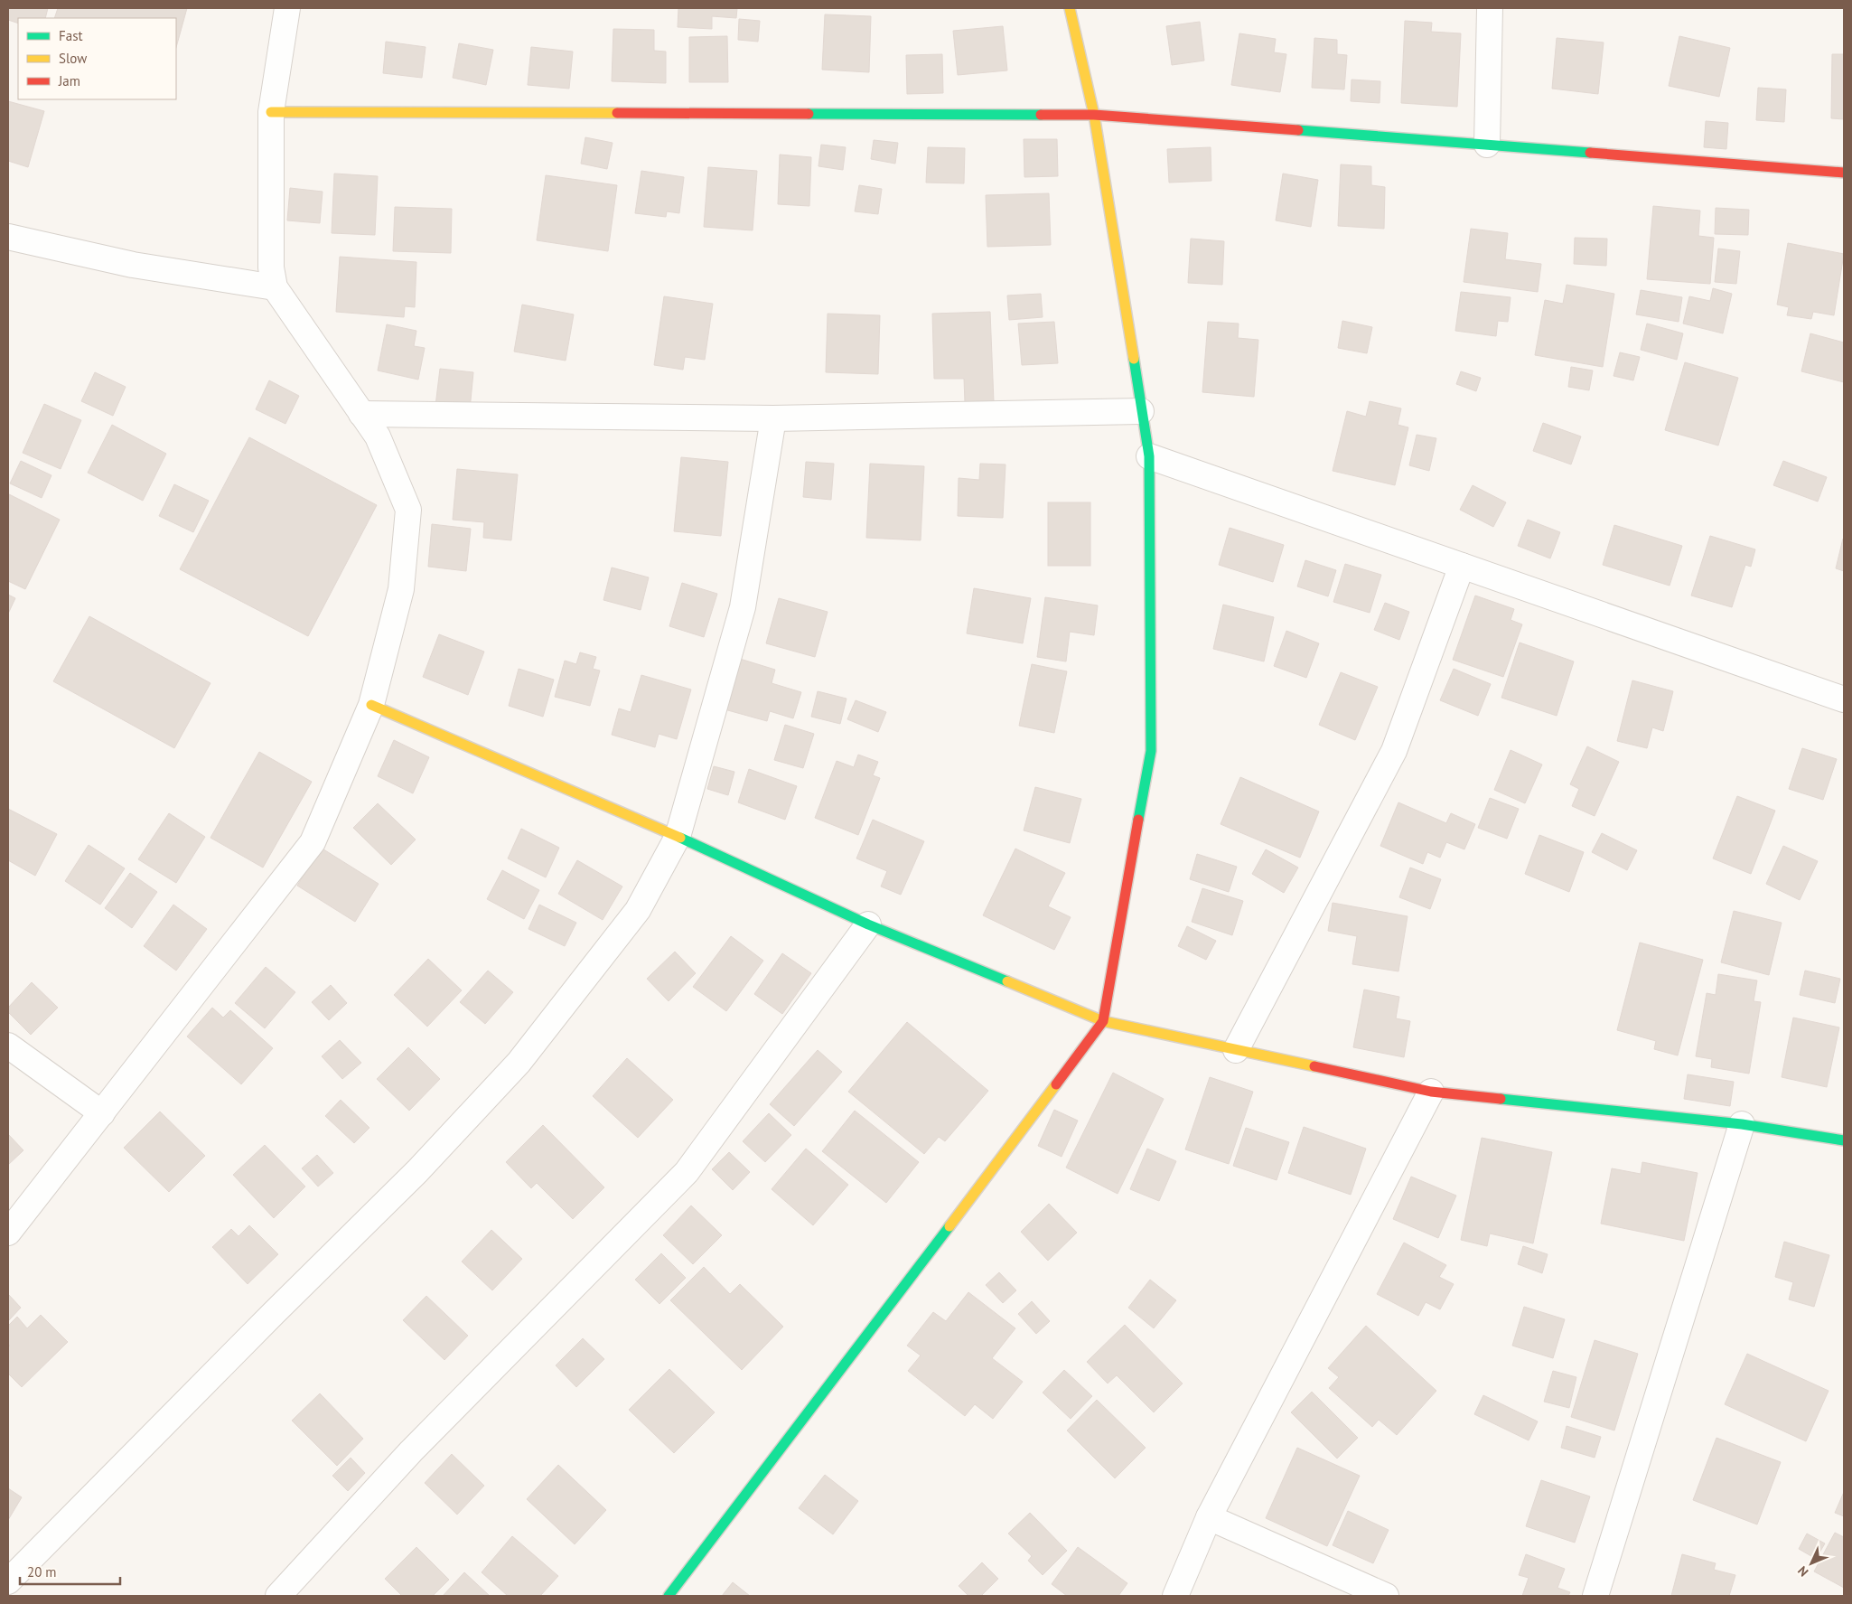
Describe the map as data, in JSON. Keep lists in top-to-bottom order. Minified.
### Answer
{"legend":["Fast","Slow","Jam"],"scale_bar":"20 m","north":"bottom left"}
